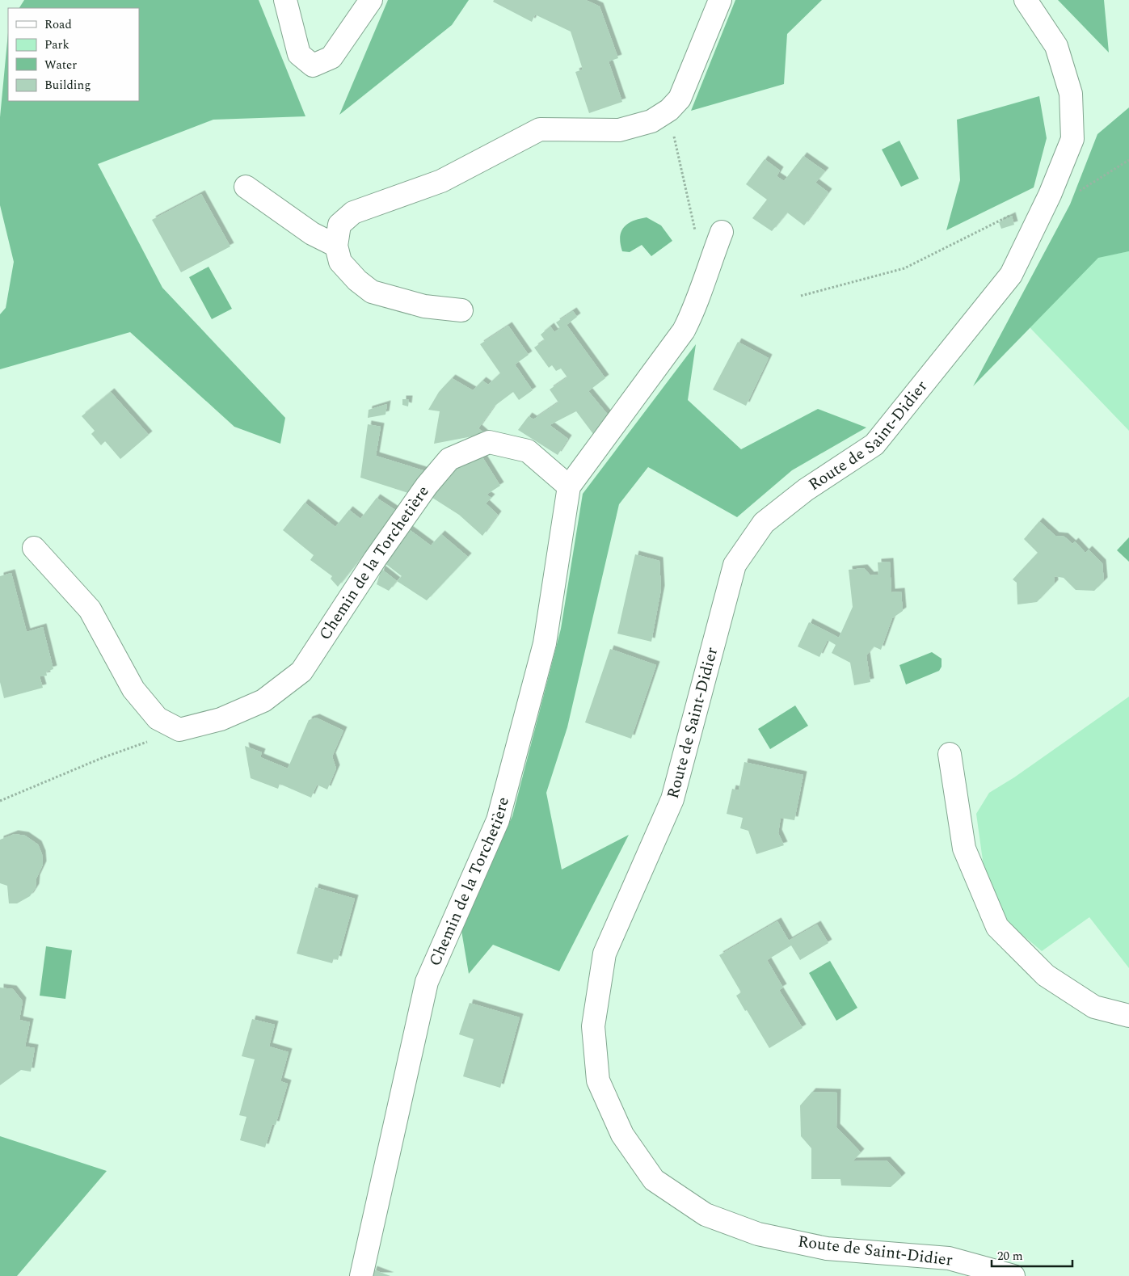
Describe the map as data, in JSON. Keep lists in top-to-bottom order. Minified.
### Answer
{"streets":{"street":["Route de Saint-Didier","Chemin de la Torchetière"]},"legend":["Road","Park","Water","Building"],"scale_bar":"20 m"}
